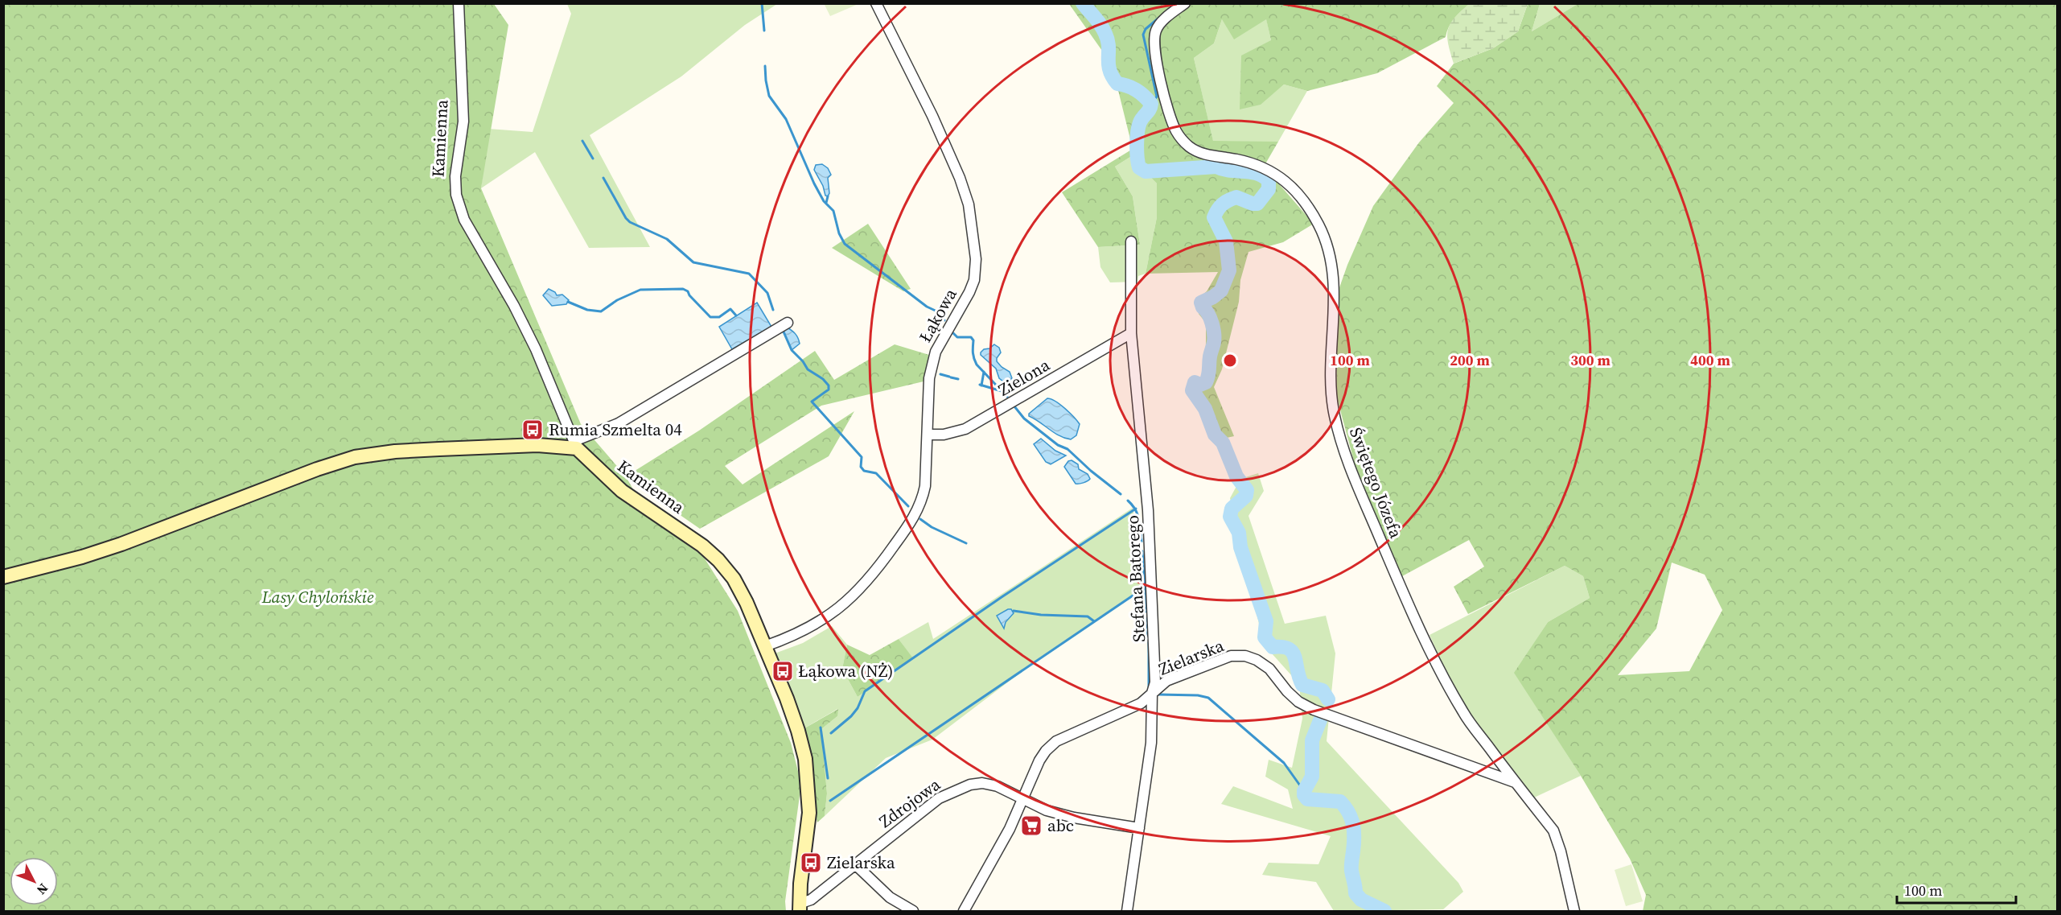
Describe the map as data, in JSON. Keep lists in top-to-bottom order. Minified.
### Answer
{"streets":{"street":["Kamienna","Łąkowa","Zielona","Świętego Józefa","Stefana Batorego","Zielarska","Zdrojowa"]},"crossings":[["Kamienna","Łąkowa"],["Kamienna","Zdrojowa"],["Łąkowa","Zielona"],["Zielona","Stefana Batorego"],["Świętego Józefa","Zielarska"],["Stefana Batorego","Zielarska"],["Stefana Batorego","Zdrojowa"],["Zielarska","Zdrojowa"]],"parks":["Lasy Chylońskie"],"places":{"bus stop":["Rumia Szmelta 04","Łąkowa (NŻ)","Zielarska"],"supermarket":["abc"]},"scale_bar":"100 m","north":"bottom right","rings":["100 m","200 m","300 m","400 m"]}
